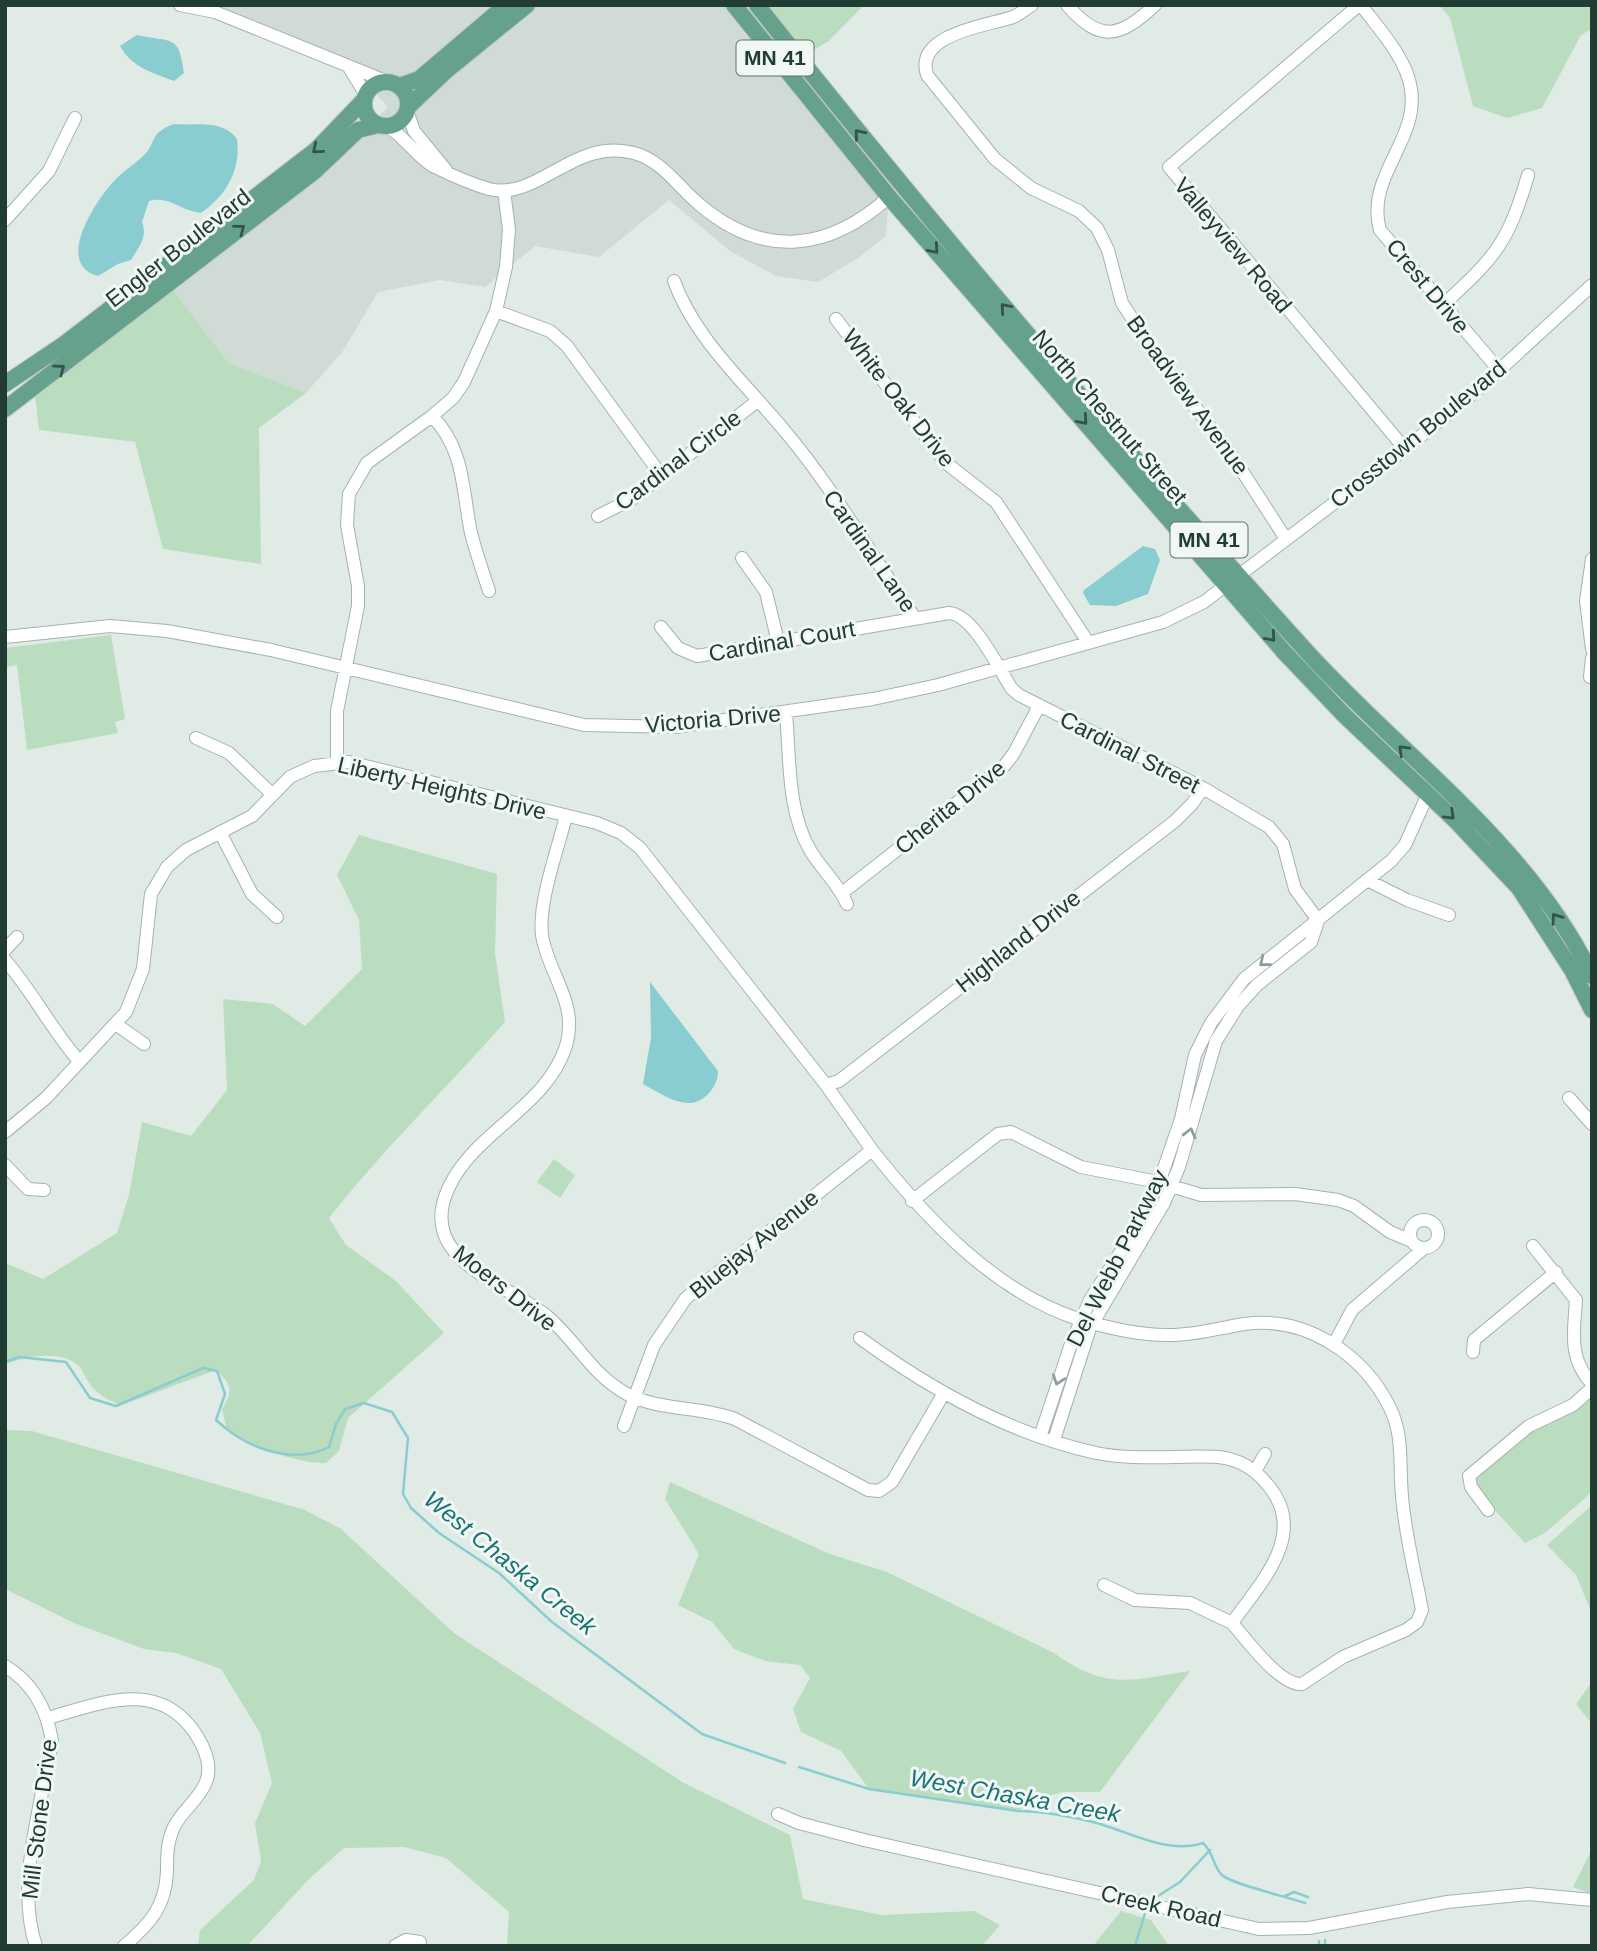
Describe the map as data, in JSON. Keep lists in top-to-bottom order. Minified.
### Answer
{"streets":{"main road":["MN 41","Engler Boulevard","North Chestnut Street"],"street":["Valleyview Road","Crest Drive","Broadview Avenue","White Oak Drive","Crosstown Boulevard","Cardinal Circle","Cardinal Lane","Cardinal Court","Victoria Drive","Cardinal Street","Liberty Heights Drive","Cherita Drive","Highland Drive","Bluejay Avenue","Del Webb Parkway","Moers Drive","Mill Stone Drive","Creek Road"]},"crossings":[["Valleyview Road","Crest Drive"],["Valleyview Road","Crosstown Boulevard"],["Crest Drive","Crosstown Boulevard"],["Broadview Avenue","Crosstown Boulevard"],["White Oak Drive","Victoria Drive"],["North Chestnut Street","Crosstown Boulevard"],["North Chestnut Street","Victoria Drive"],["North Chestnut Street","Del Webb Parkway"],["Crosstown Boulevard","Victoria Drive"],["Cardinal Circle","Cardinal Lane"],["Cardinal Lane","Cardinal Court"],["Cardinal Lane","Victoria Drive"],["Cardinal Lane","Cardinal Street"],["Victoria Drive","Cardinal Street"],["Victoria Drive","Cherita Drive"],["Cardinal Street","Cherita Drive"],["Cardinal Street","Highland Drive"],["Cardinal Street","Del Webb Parkway"],["Liberty Heights Drive","Highland Drive"],["Liberty Heights Drive","Moers Drive"],["Bluejay Avenue","Moers Drive"]],"water":["West Chaska Creek"]}
